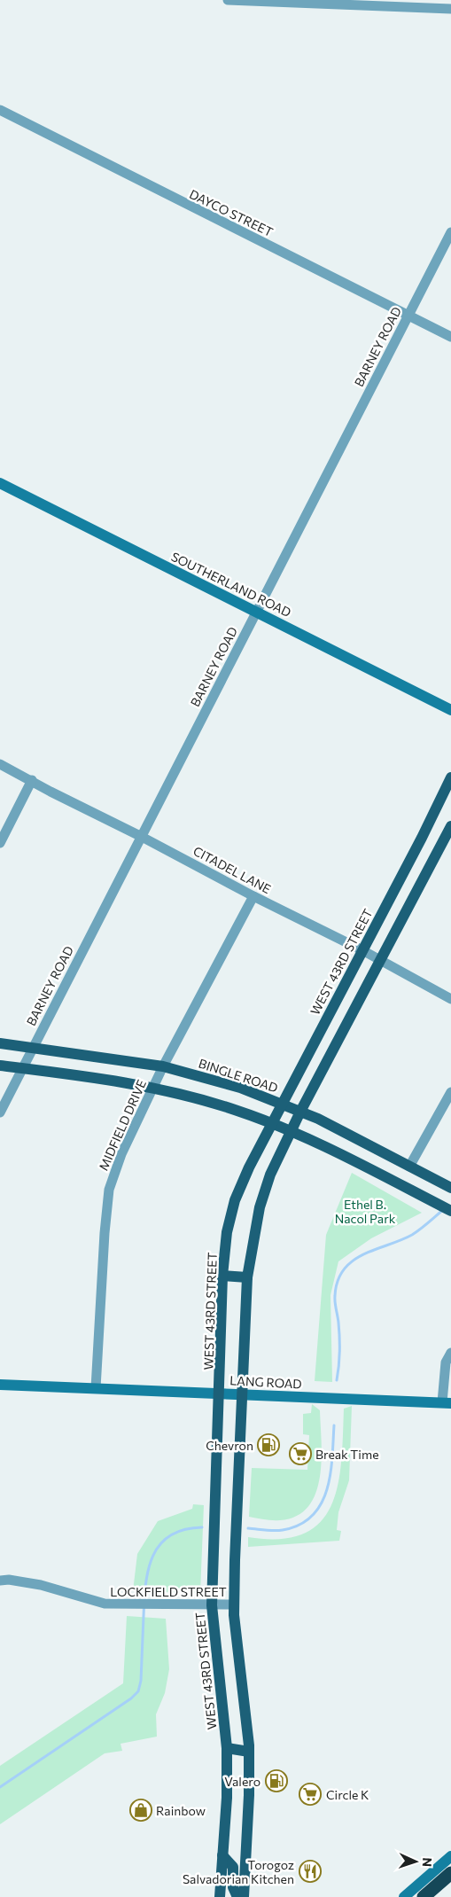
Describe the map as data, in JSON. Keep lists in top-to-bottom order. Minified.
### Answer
{"streets":{"main road":["WEST 43RD STREET","BINGLE ROAD"],"street":["DAYCO STREET","BARNEY ROAD","SOUTHERLAND ROAD","CITADEL LANE","MIDFIELD DRIVE","LANG ROAD","LOCKFIELD STREET"]},"crossings":[["DAYCO STREET","BARNEY ROAD"],["BARNEY ROAD","SOUTHERLAND ROAD"],["BARNEY ROAD","CITADEL LANE"],["BARNEY ROAD","BINGLE ROAD"],["CITADEL LANE","WEST 43RD STREET"],["CITADEL LANE","MIDFIELD DRIVE"],["WEST 43RD STREET","BINGLE ROAD"],["WEST 43RD STREET","LANG ROAD"],["WEST 43RD STREET","LOCKFIELD STREET"],["BINGLE ROAD","MIDFIELD DRIVE"],["MIDFIELD DRIVE","LANG ROAD"]],"parks":["Ethel B. Nacol Park"],"places":{"fuel station":["Chevron","Valero"],"supermarket":["Break Time","Circle K"],"shop":["Rainbow"],"restaurant":["Torogoz Salvadorian Kitchen"]},"north":"right"}
